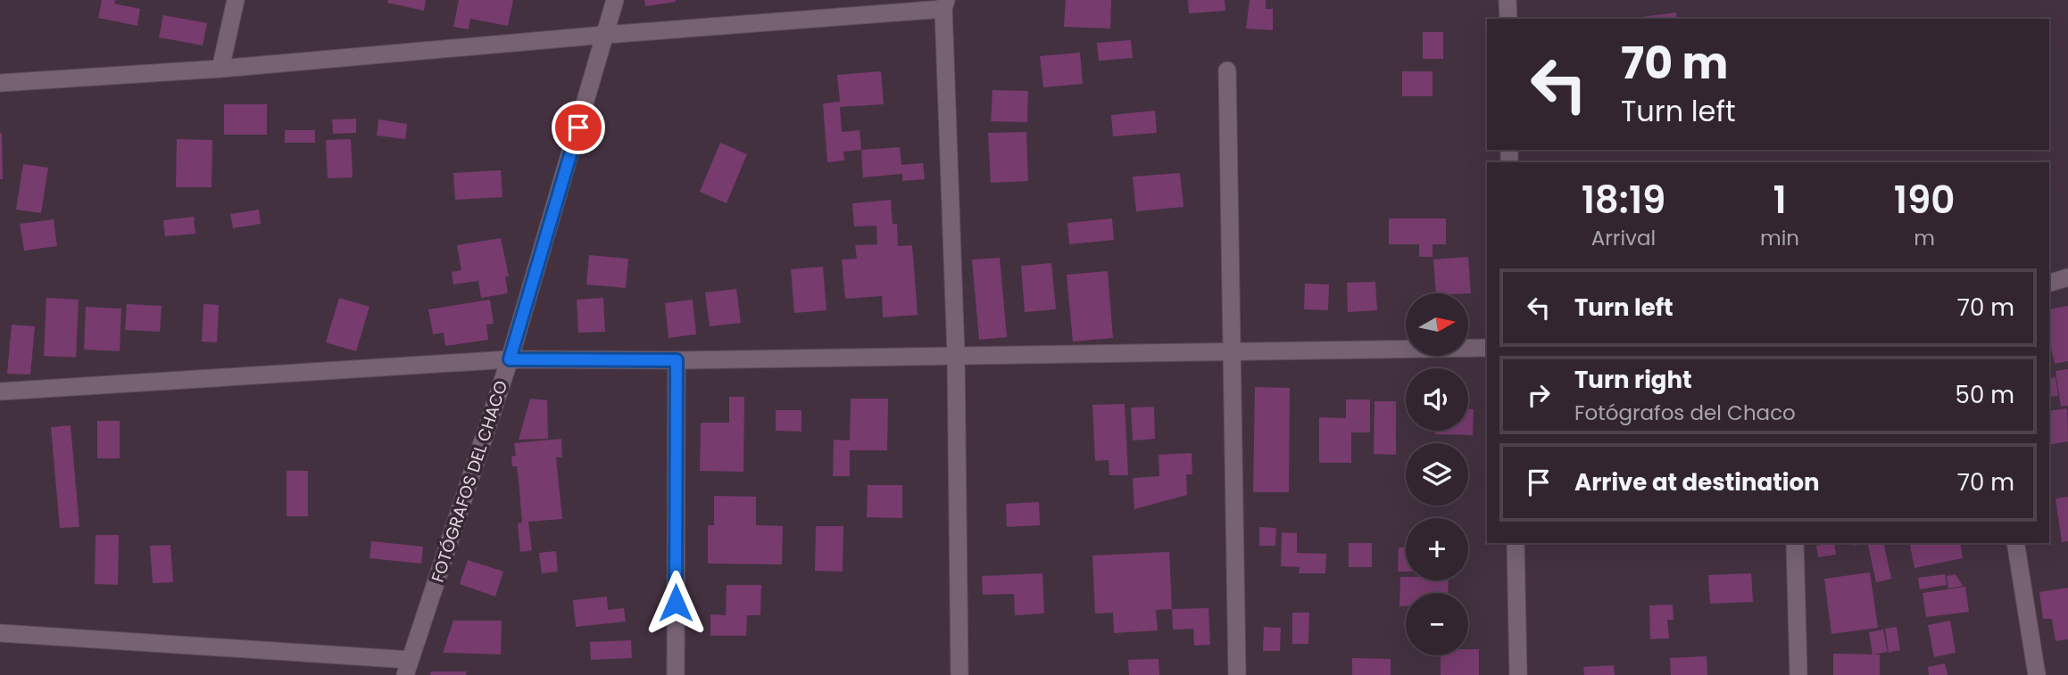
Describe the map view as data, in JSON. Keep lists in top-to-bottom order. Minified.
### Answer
{"streets":{"street":["FOTÓGRAFOS DEL CHACO"]},"north":"right","page":{"turn":["70 m","Turn left"],"eta":["18:19","Arrival","1","min","190","m"],"list":[{"name":"Turn left","value":"70 m"},{"name":"Turn right","note":"Fotógrafos del Chaco","value":"50 m"},{"name":"Arrive at destination","value":"70 m"}],"map_buttons":["+","−"]}}
